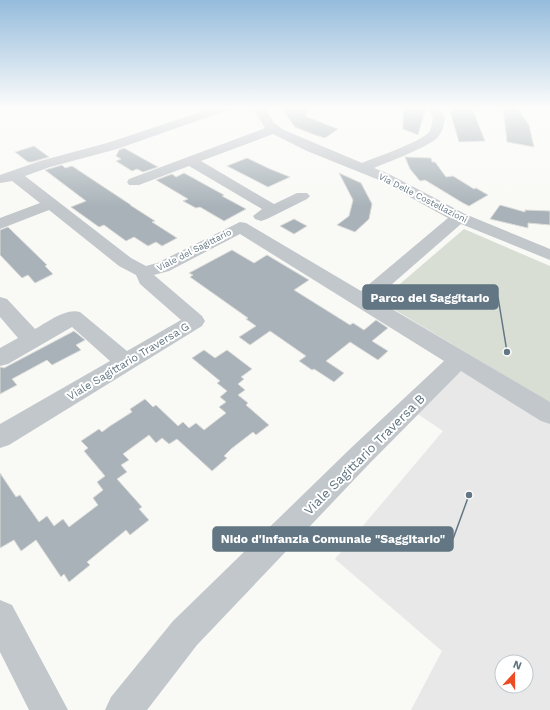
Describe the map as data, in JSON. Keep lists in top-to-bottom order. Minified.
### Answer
{"streets":{"street":["Via Delle Costellazioni","Viale del Sagittario","Viale Sagittario Traversa G","Viale Sagittario Traversa B"]},"crossings":[["Viale del Sagittario","Viale Sagittario Traversa G"],["Viale del Sagittario","Viale Sagittario Traversa B"]],"places":["Parco del Saggitario","Nido d'Infanzia Comunale \"Saggitario\""],"north":"top"}
